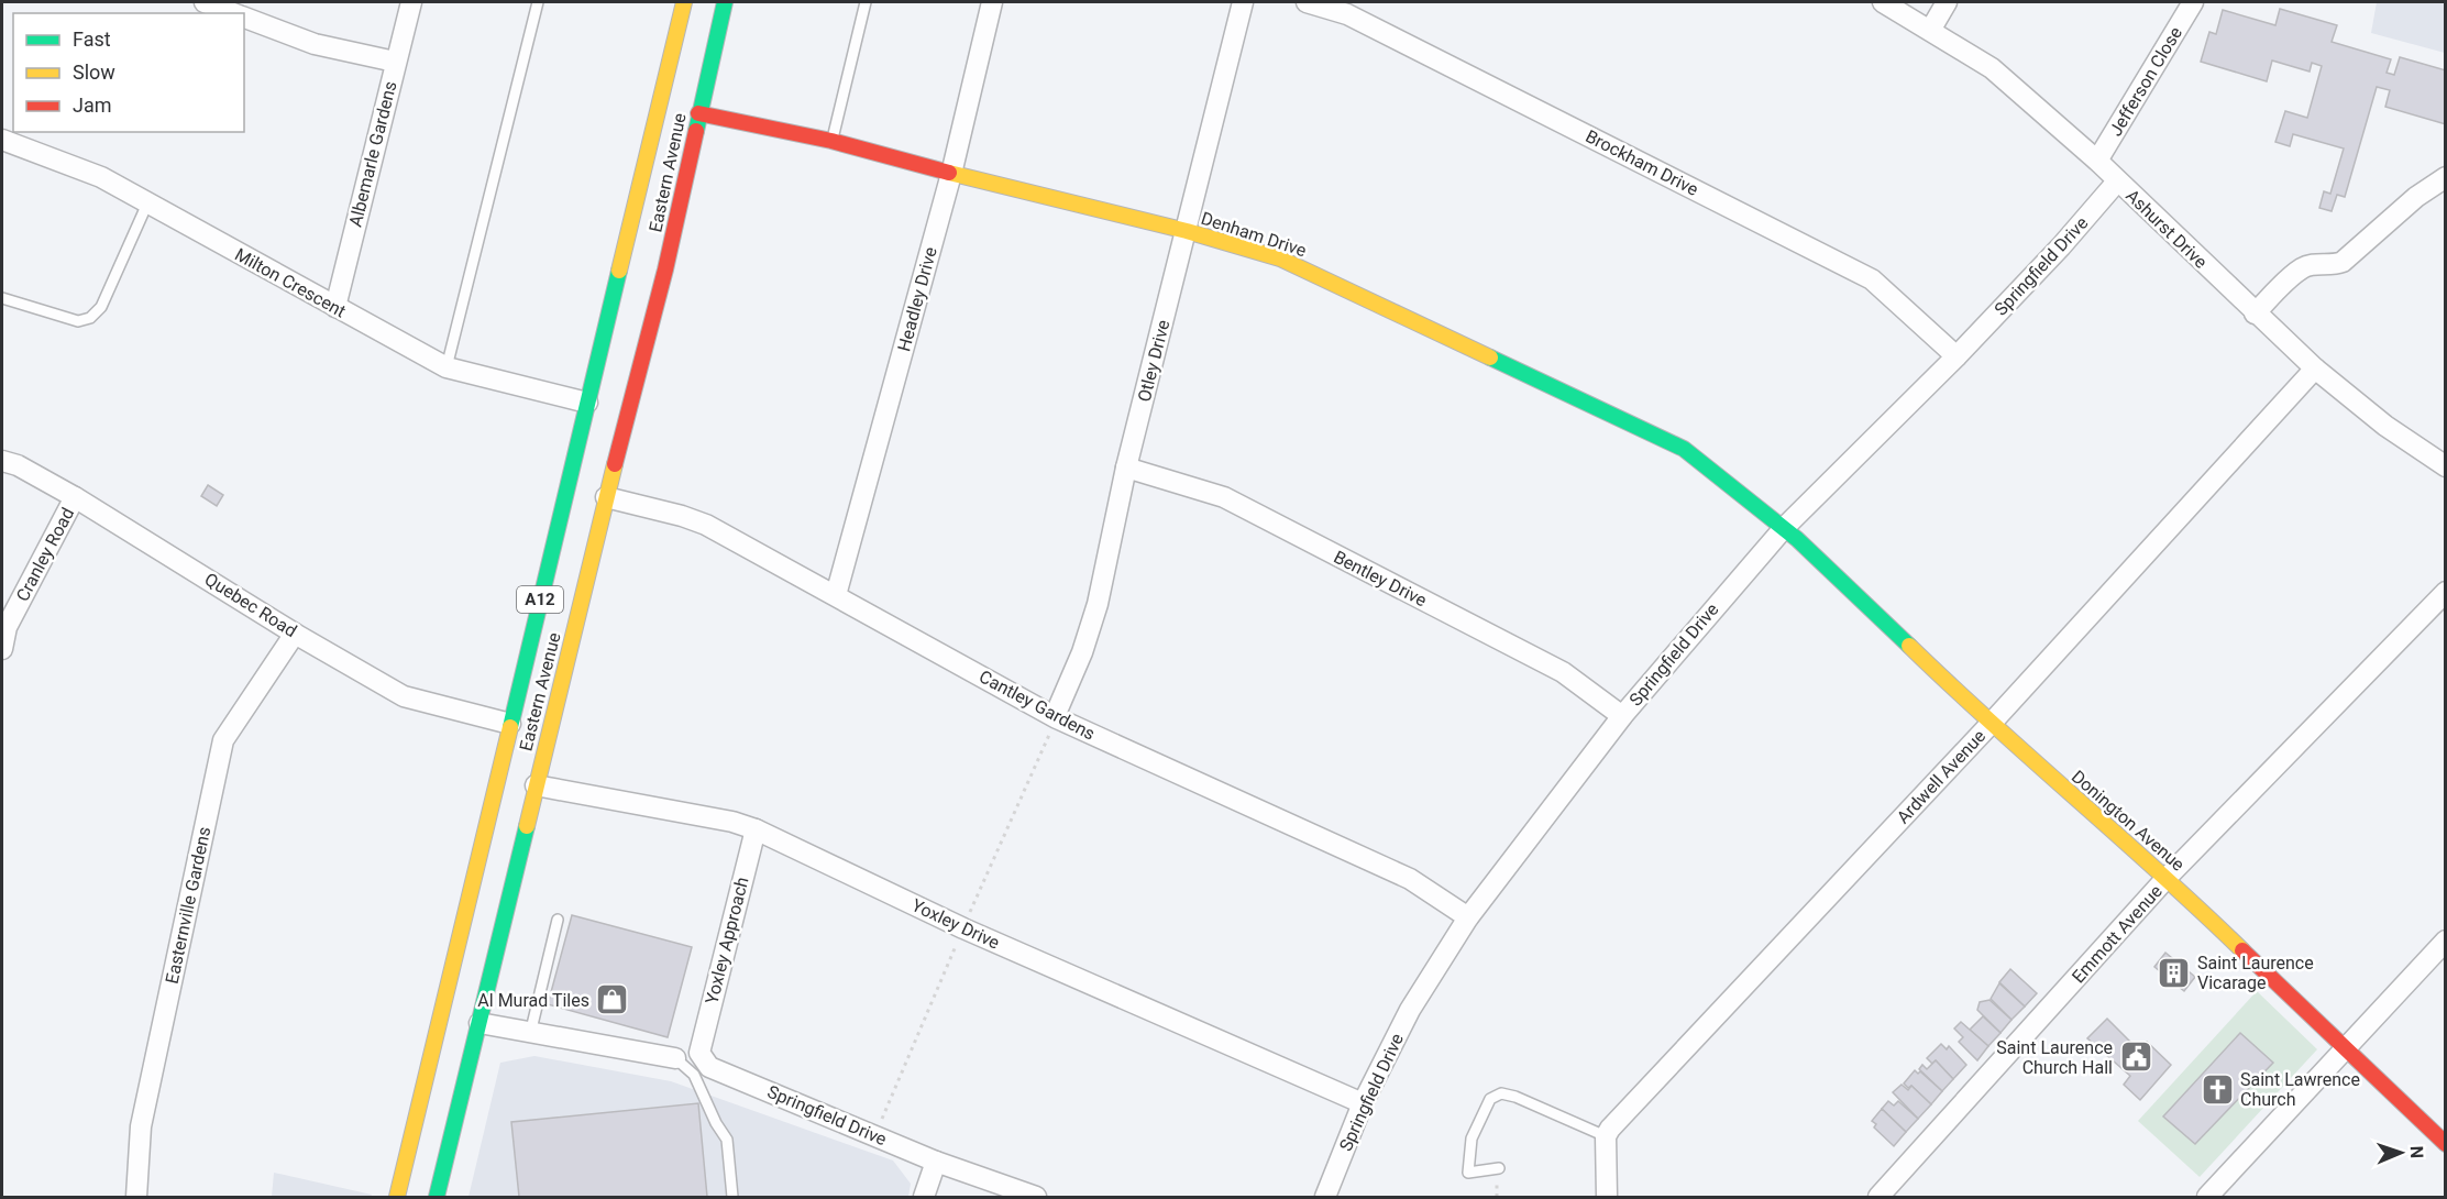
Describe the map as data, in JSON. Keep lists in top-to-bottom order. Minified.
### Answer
{"streets":{"main road":["Eastern Avenue","Denham Drive","A12","Donington Avenue"],"street":["Jefferson Close","Albemarle Gardens","Brockham Drive","Ashurst Drive","Springfield Drive","Milton Crescent","Headley Drive","Otley Drive","Cranley Road","Bentley Drive","Quebec Road","Cantley Gardens","Ardwell Avenue","Easternville Gardens","Yoxley Drive","Emmott Avenue","Yoxley Approach"]},"crossings":[["Jefferson Close","Ashurst Drive"],["Albemarle Gardens","Milton Crescent"],["Brockham Drive","Springfield Drive"],["Eastern Avenue","Denham Drive"],["Eastern Avenue","Milton Crescent"],["Eastern Avenue","Quebec Road"],["Eastern Avenue","Cantley Gardens"],["Eastern Avenue","Yoxley Drive"],["Ashurst Drive","Springfield Drive"],["Ashurst Drive","Ardwell Avenue"],["Denham Drive","Springfield Drive"],["Denham Drive","Headley Drive"],["Denham Drive","Otley Drive"],["Denham Drive","Donington Avenue"],["Springfield Drive","Bentley Drive"],["Springfield Drive","Cantley Gardens"],["Springfield Drive","Donington Avenue"],["Springfield Drive","Yoxley Drive"],["Springfield Drive","Yoxley Approach"],["Headley Drive","Cantley Gardens"],["Otley Drive","Bentley Drive"],["Otley Drive","Cantley Gardens"],["Cranley Road","Quebec Road"],["Quebec Road","Easternville Gardens"],["Ardwell Avenue","Donington Avenue"],["Donington Avenue","Emmott Avenue"],["Yoxley Drive","Yoxley Approach"]],"places":{"building":["Saint Laurence Vicarage"],"shop":["Al Murad Tiles"],"public building":["Saint Laurence Church Hall"],"church":["Saint Lawrence Church"]},"legend":["Fast","Slow","Jam"],"north":"right"}
